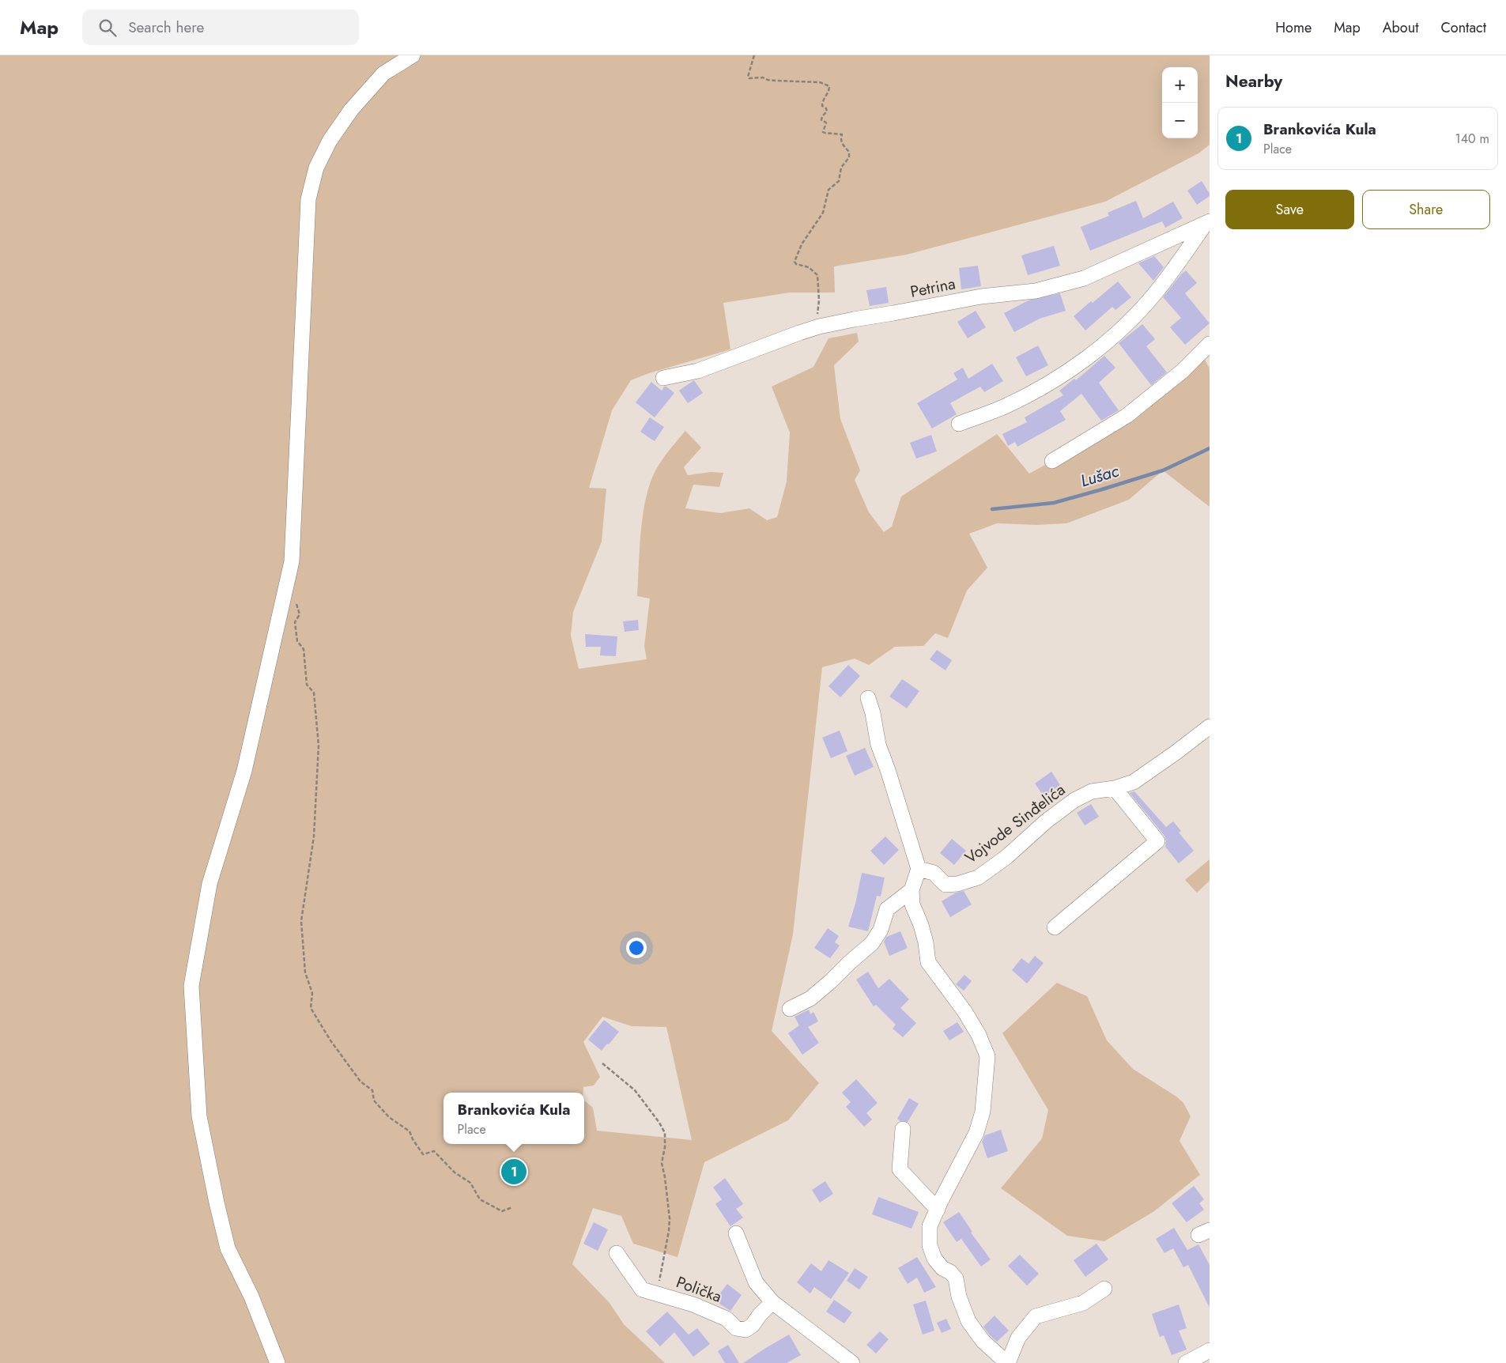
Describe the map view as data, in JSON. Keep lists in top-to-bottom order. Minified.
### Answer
{"streets":{"street":["Petrina","Vojvode Sinđelića","Polička"]},"water":["Lušac"],"page":{"header":"Map","search":"Search here","nav":["Home","Map","About","Contact"],"heading":"Nearby","map_buttons":["+","−"],"list":[{"mark":"1","name":"Brankovića Kula","note":"Place","value":"140 m"}],"buttons":["Save","Share"],"popup":["Brankovića Kula","Place"],"pins":"1"}}
